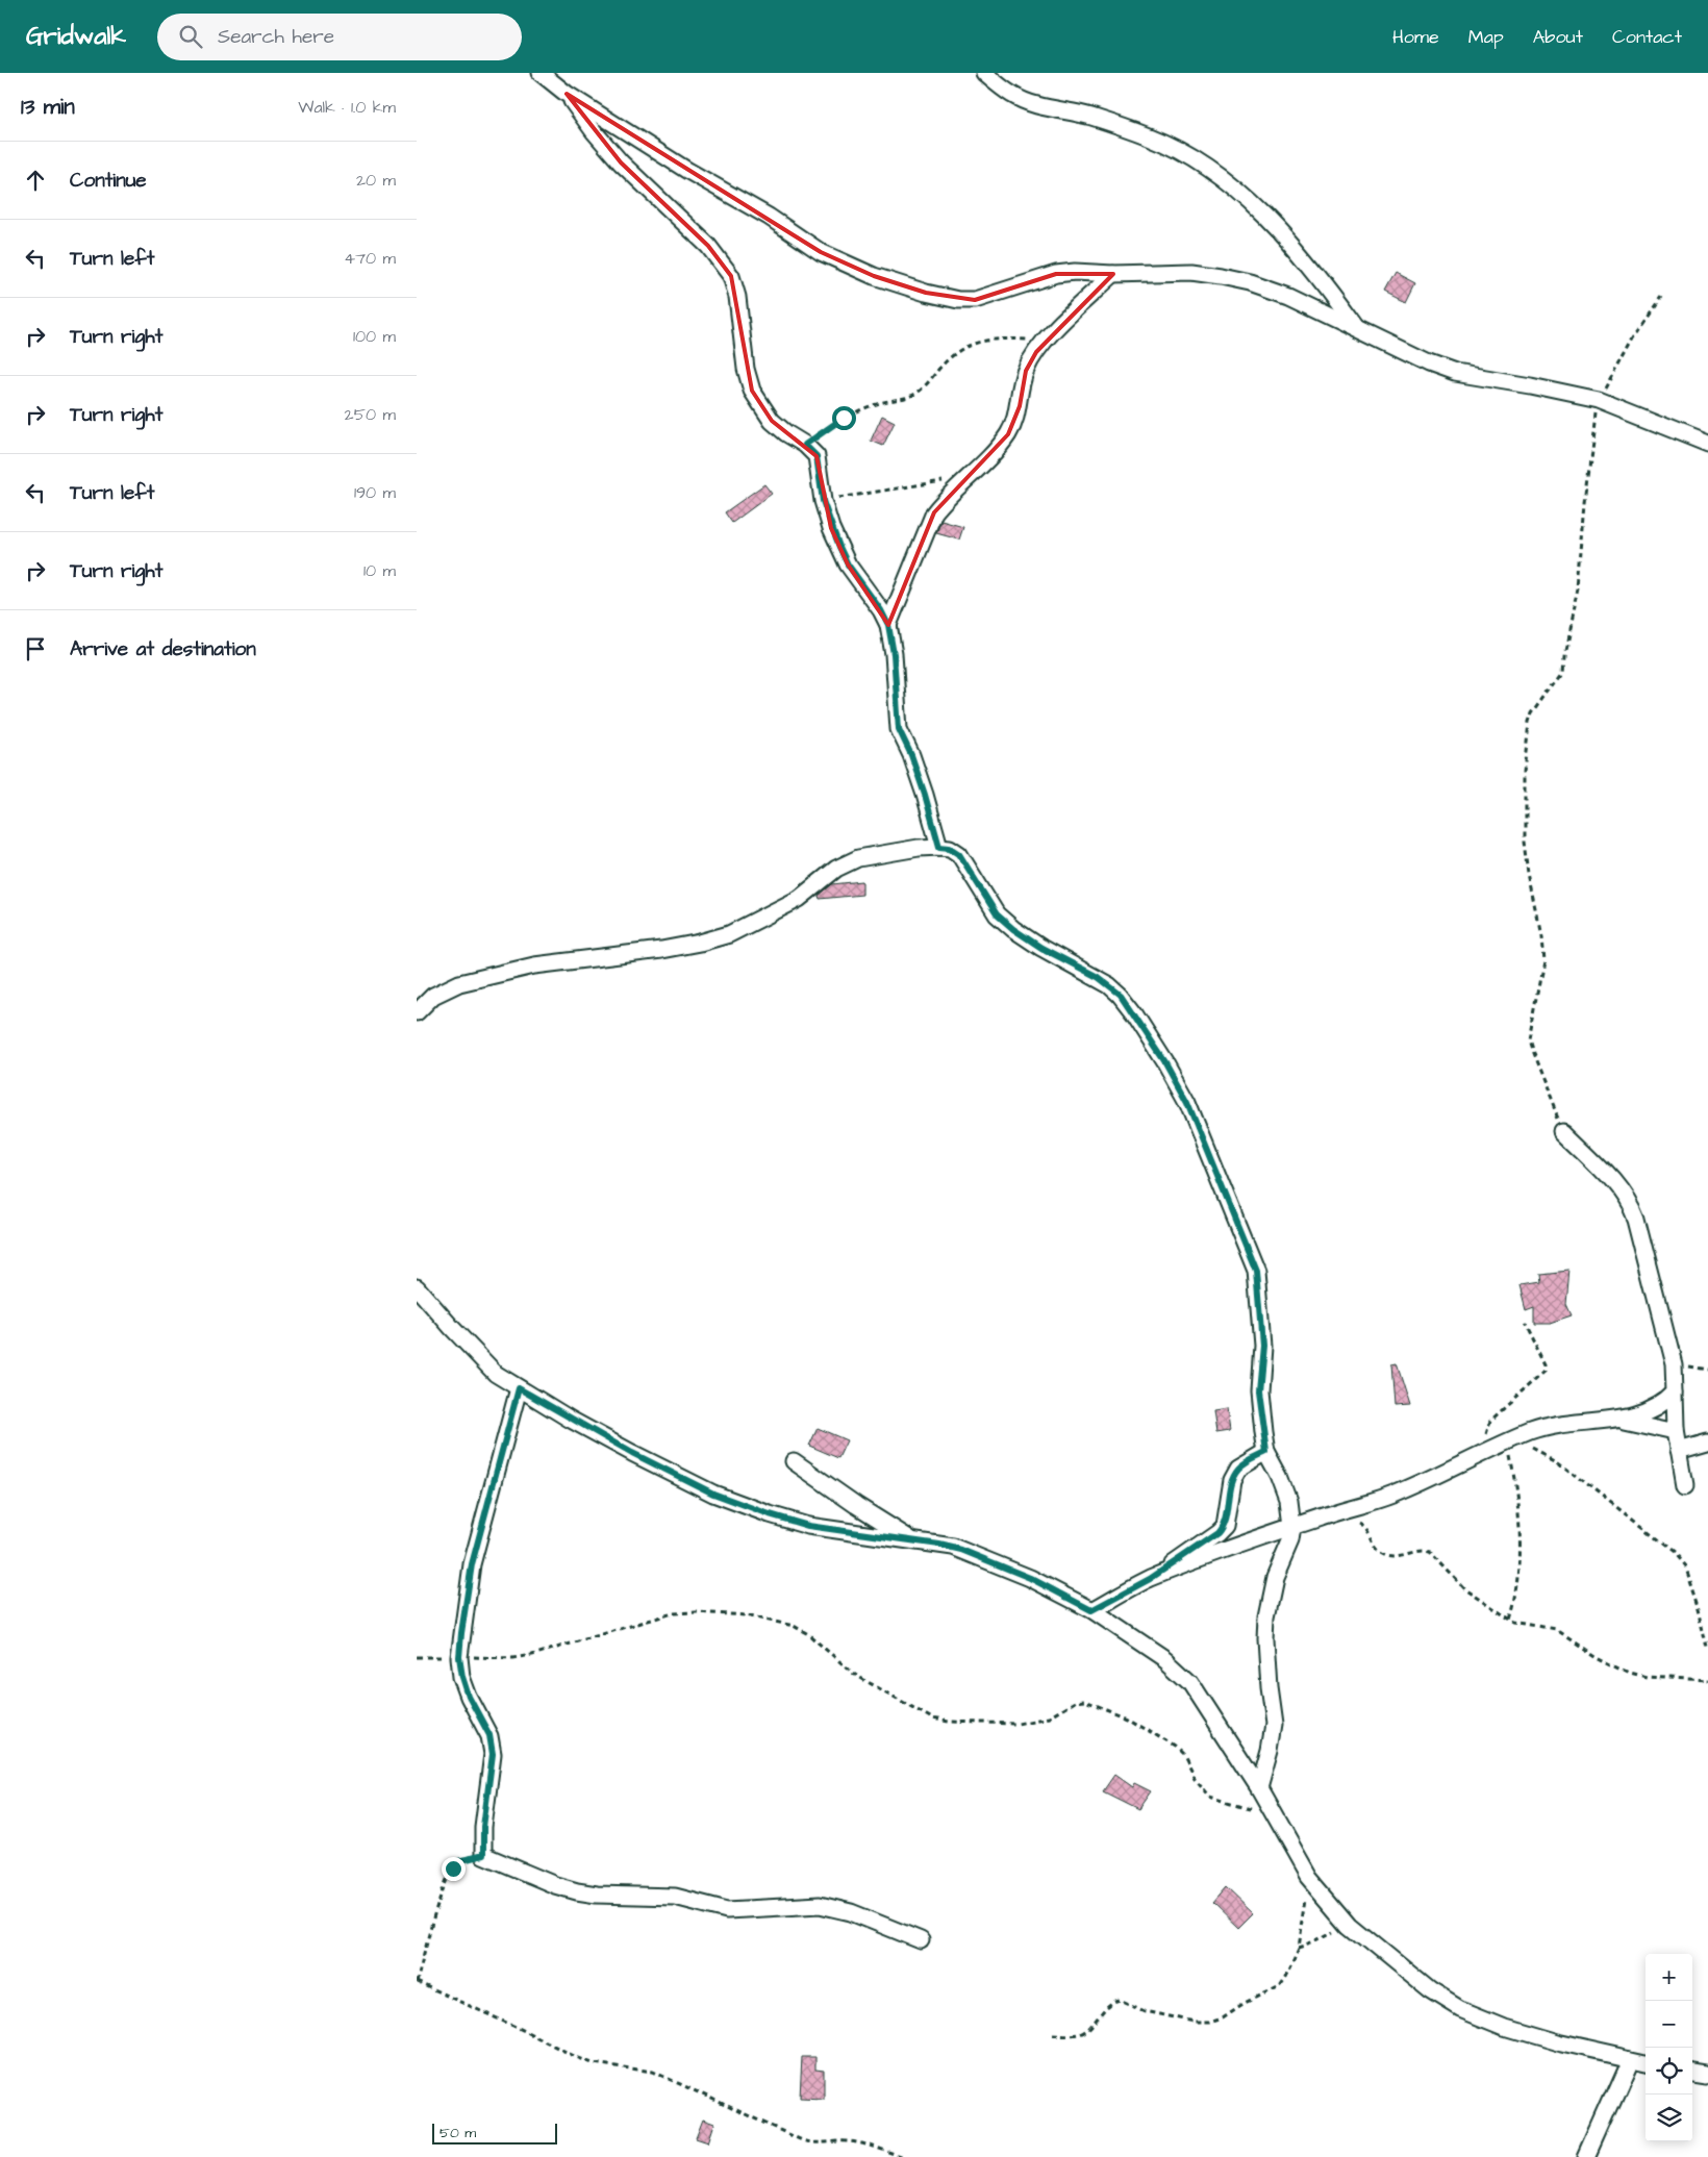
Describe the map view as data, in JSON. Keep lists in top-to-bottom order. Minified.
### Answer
{"scale_bar":"50 m","page":{"header":"Gridwalk","search":"Search here","nav":["Home","Map","About","Contact"],"heading":["13 min","Walk · 1.0 km"],"list":[["Continue","20 m"],["Turn left","470 m"],["Turn right","100 m"],["Turn right","250 m"],["Turn left","190 m"],["Turn right","10 m"],"Arrive at destination"],"map_buttons":["+","−"],"scale":"50 m"}}
